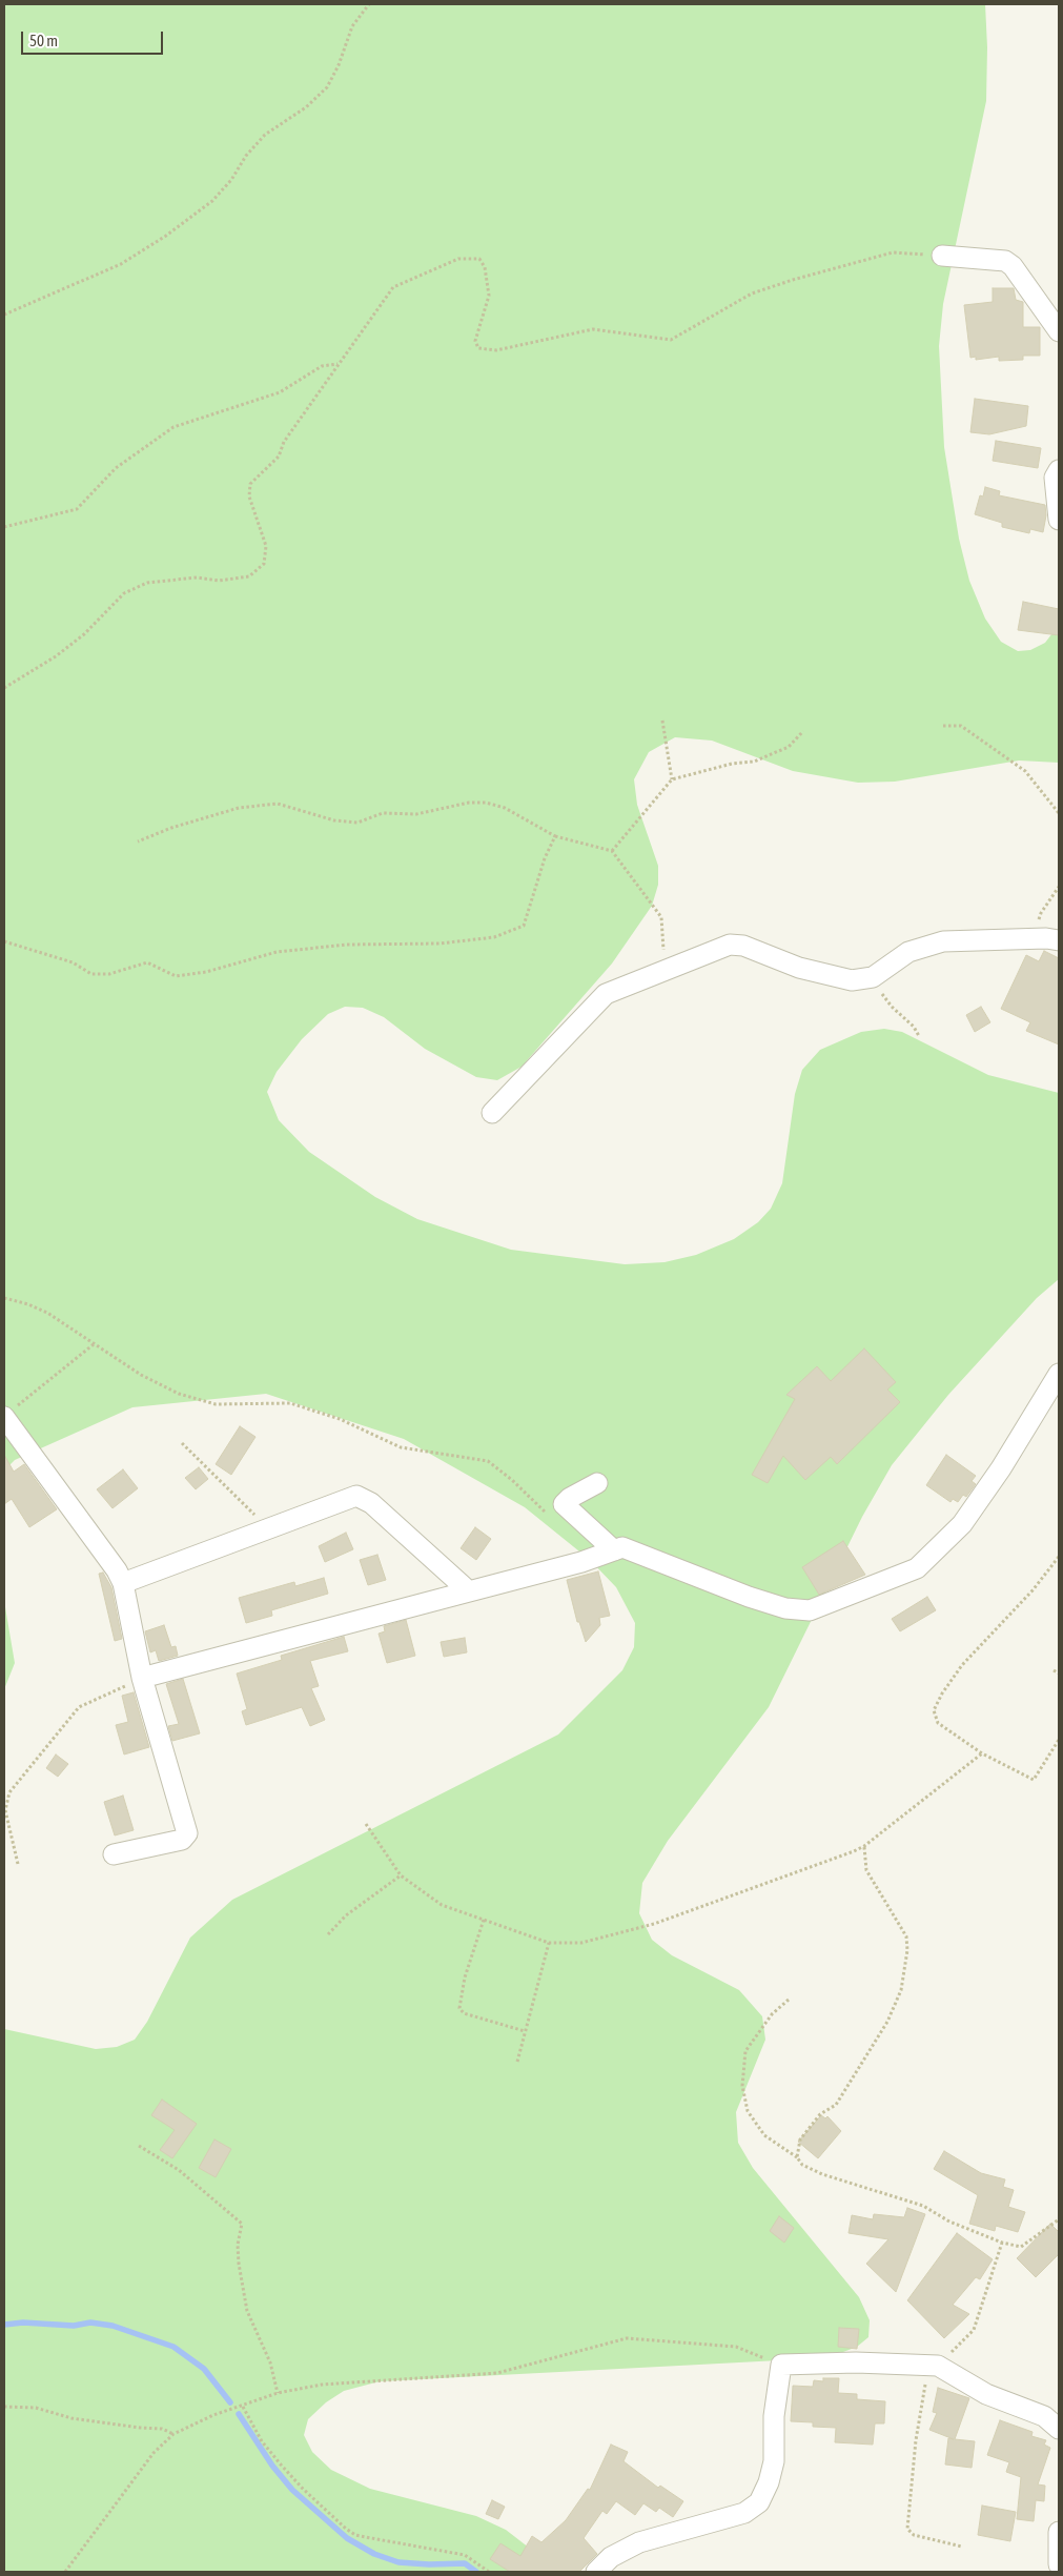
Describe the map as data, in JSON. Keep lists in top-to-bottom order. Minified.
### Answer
{"scale_bar":"50 m"}
